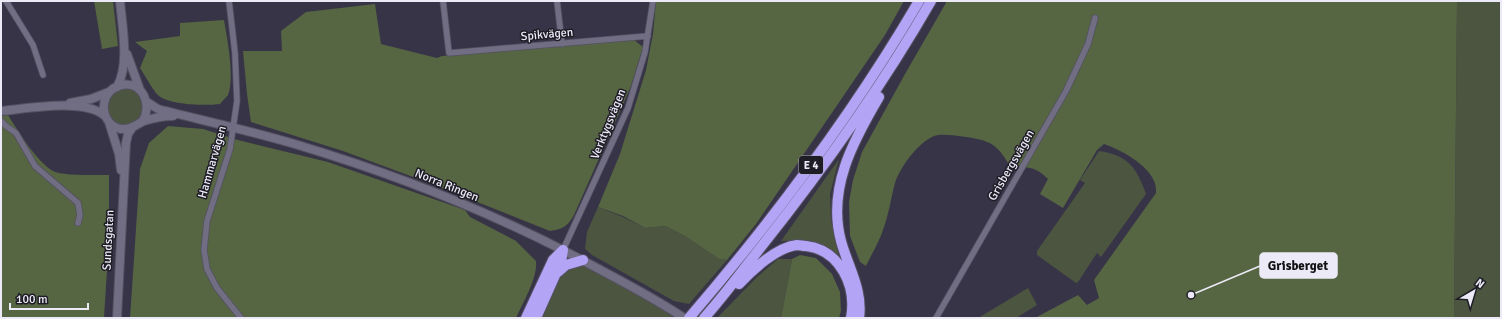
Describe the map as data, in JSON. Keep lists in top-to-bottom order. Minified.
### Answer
{"streets":{"highway":["E 4"],"main road":["Norra Ringen","Sundsgatan"],"street":["Spikvägen","Verktygsvägen","Hammarvägen","Grisbergsvägen"]},"crossings":[["Spikvägen","Verktygsvägen"],["Verktygsvägen","Norra Ringen"],["Hammarvägen","Norra Ringen"],["Norra Ringen","Sundsgatan"]],"places":["Grisberget"],"scale_bar":"100 m","north":"top right"}
